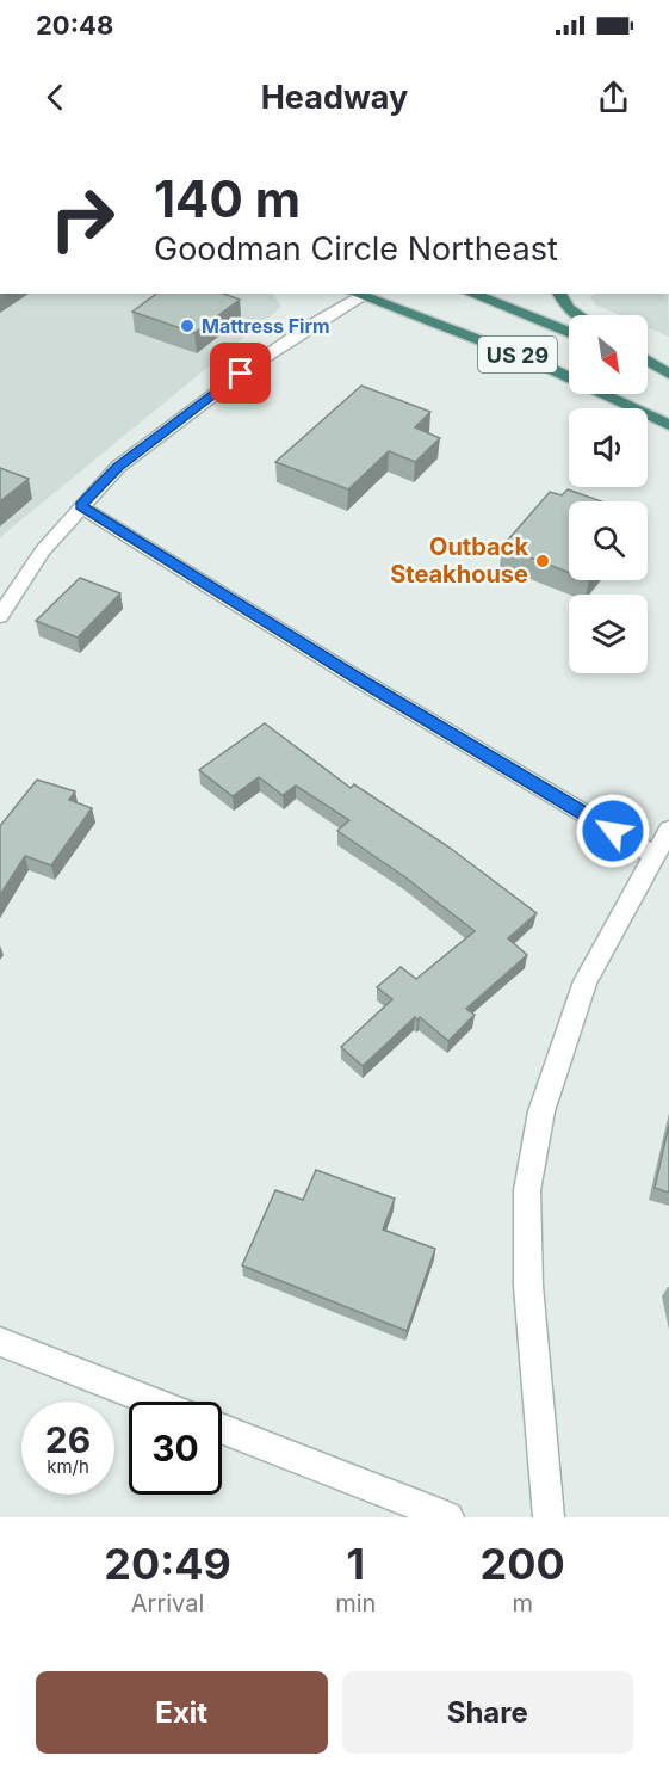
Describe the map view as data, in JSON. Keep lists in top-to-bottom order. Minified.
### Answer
{"streets":{"highway":["US 29"]},"places":["Mattress Firm","Outback Steakhouse"],"north":"bottom right","page":{"status":"20:48","header":"Headway","turn":["140 m","Goodman Circle Northeast"],"speed":"26 km/h","limit":"30","eta":["20:49","Arrival","1","min","200","m"],"buttons":["Exit","Share"]}}
